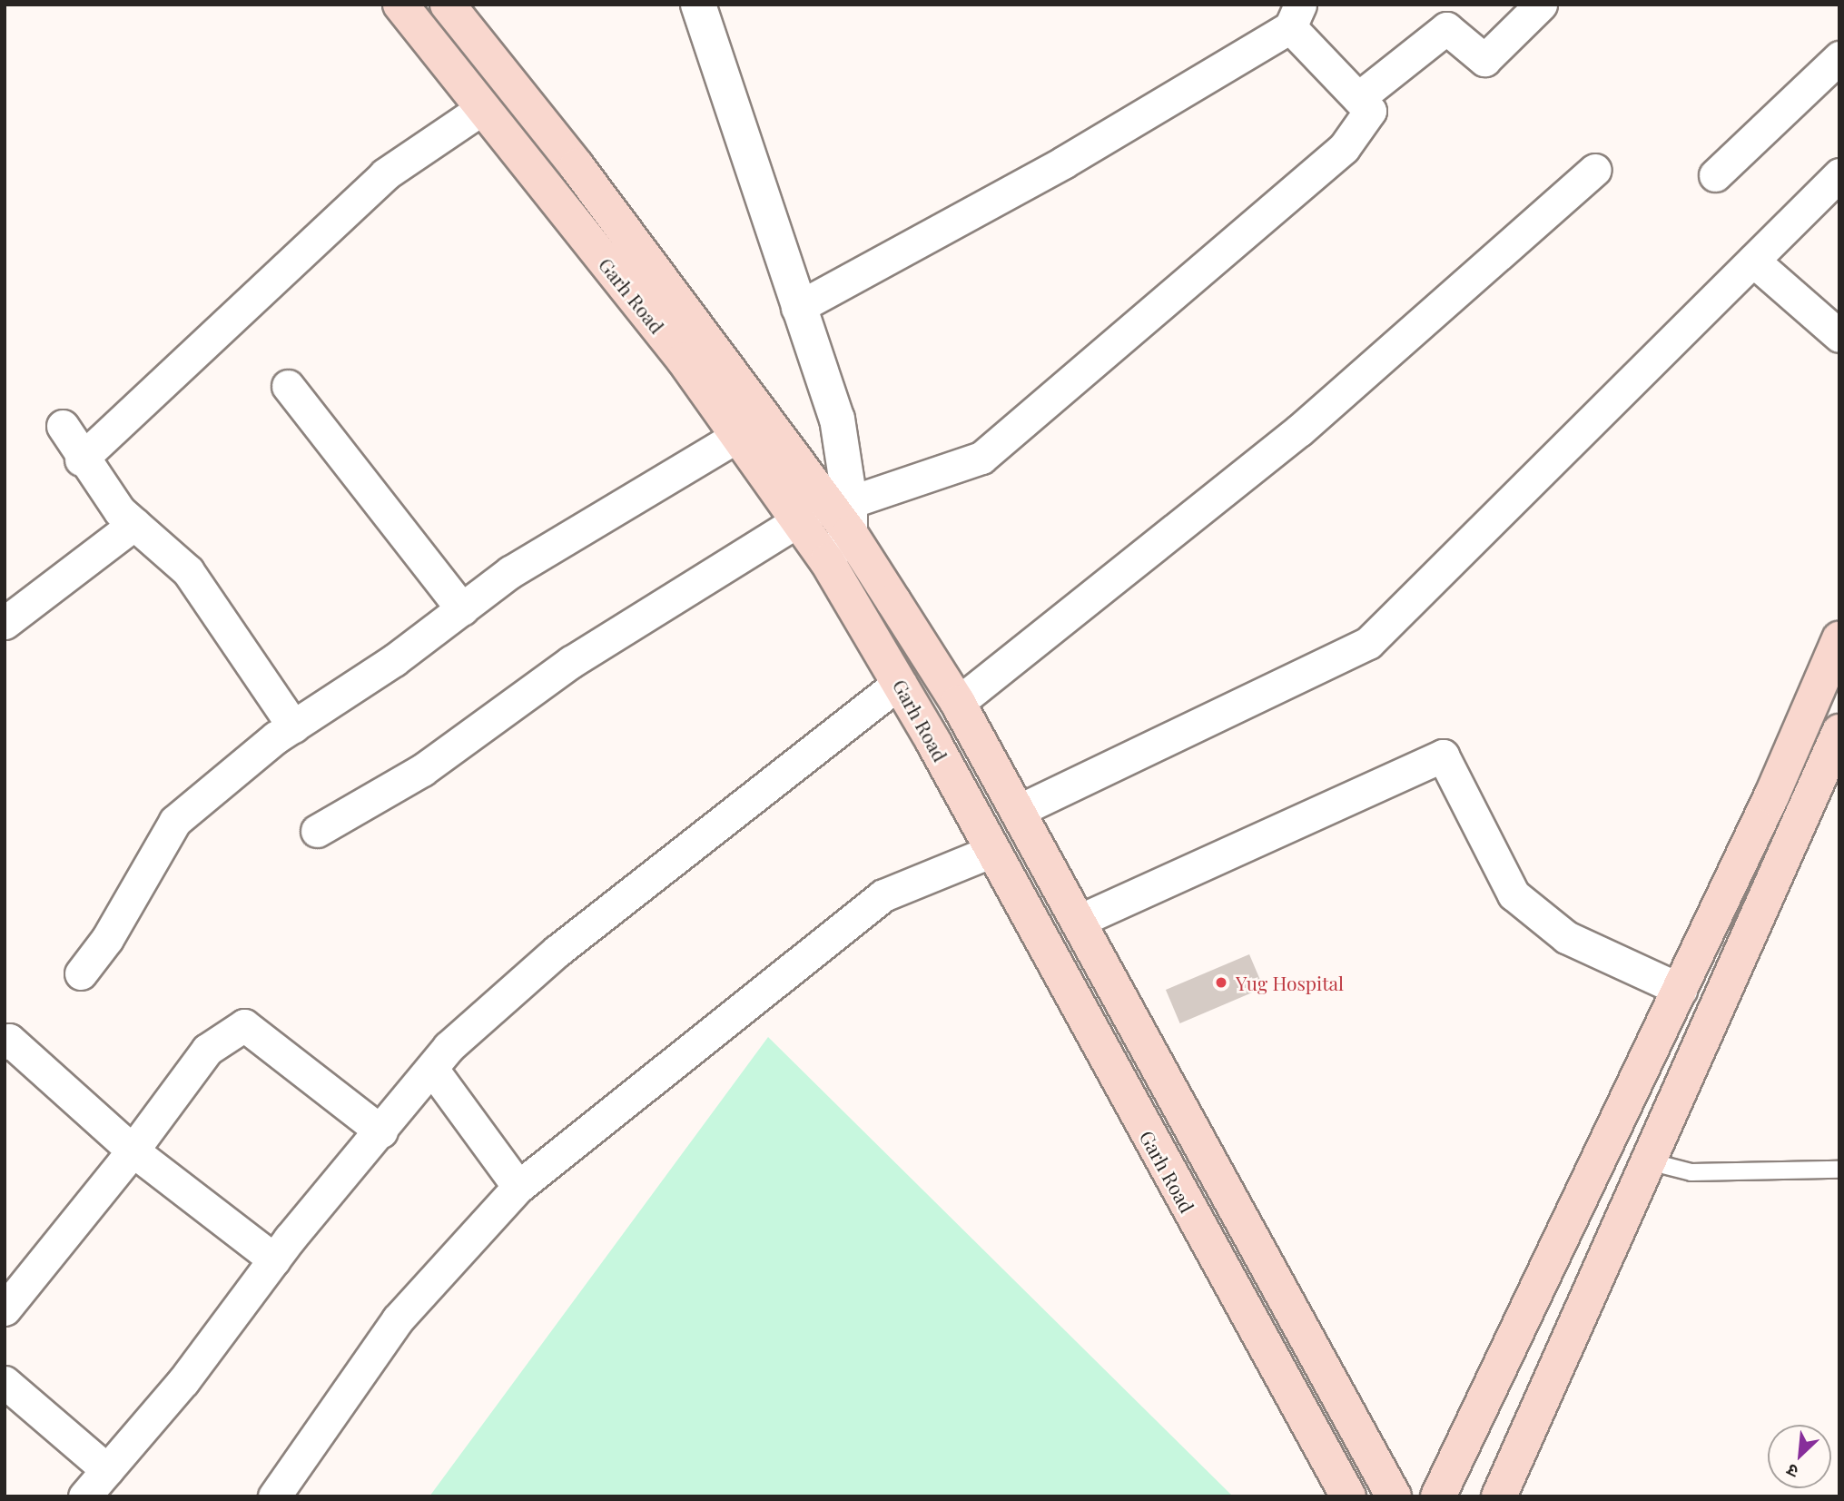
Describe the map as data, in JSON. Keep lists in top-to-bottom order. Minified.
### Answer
{"streets":{"main road":["Garh Road"]},"places":["Yug Hospital"],"north":"bottom left"}
